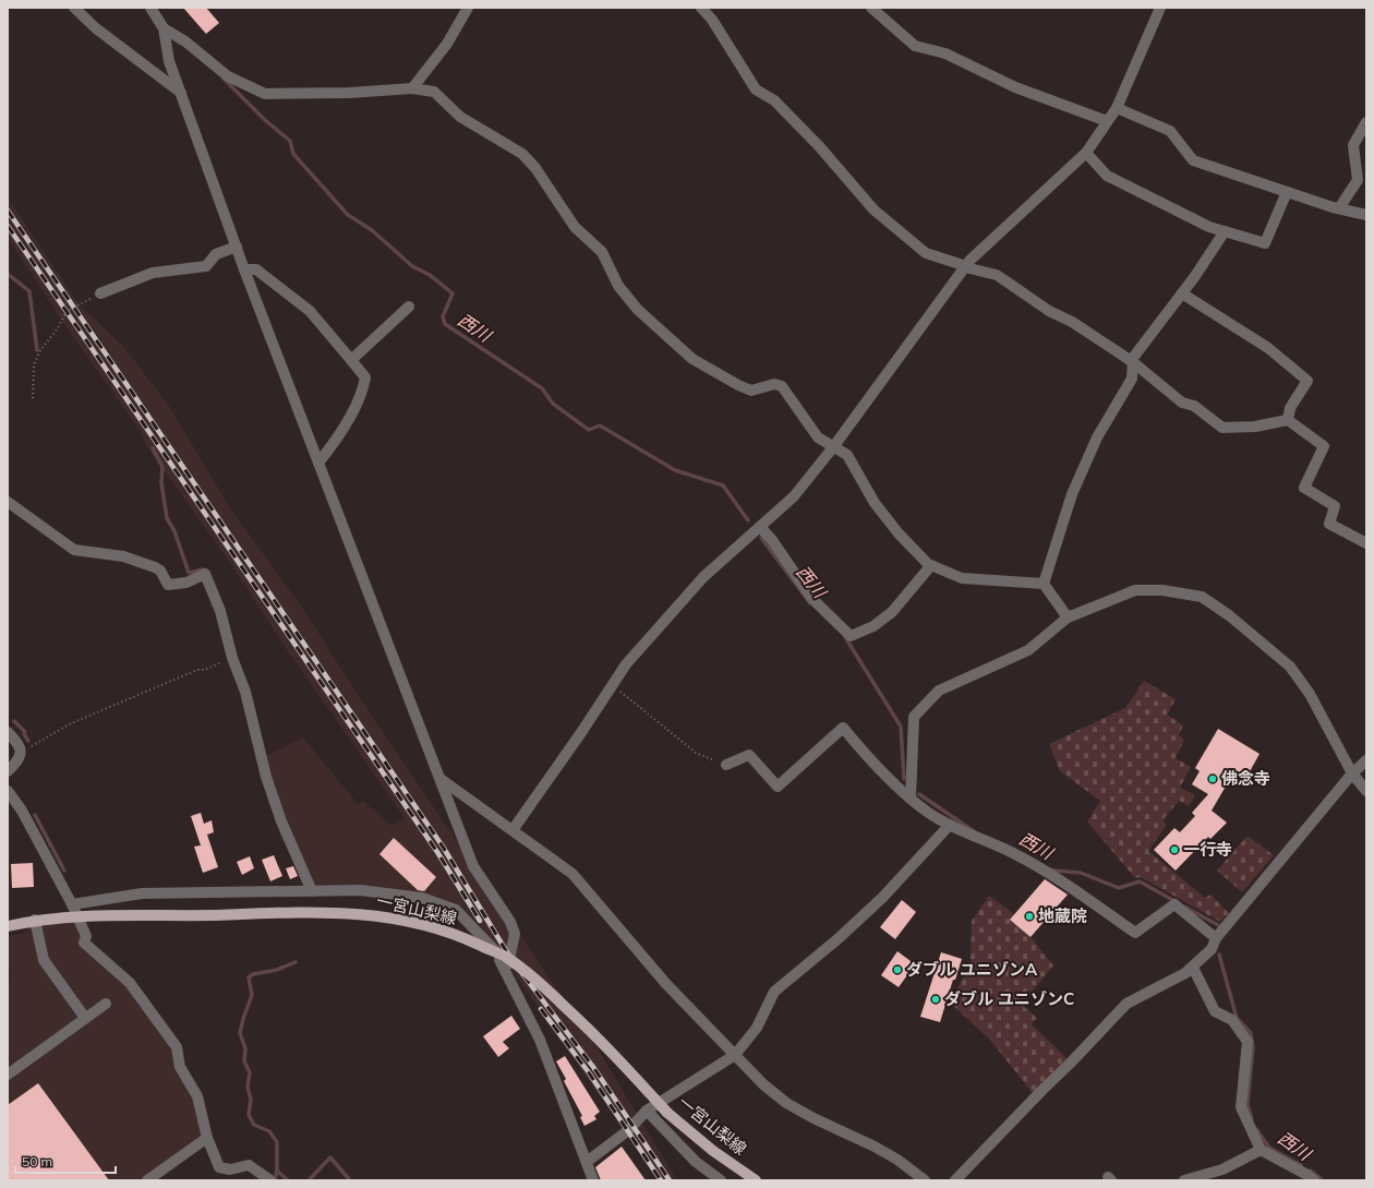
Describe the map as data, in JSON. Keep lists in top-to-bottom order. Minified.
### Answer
{"streets":{"main road":["一宮山梨線"]},"water":["西川"],"places":["佛念寺","一行寺","地蔵院","ダブル ユニゾンA","ダブル ユニゾンC"],"scale_bar":"50 m"}
